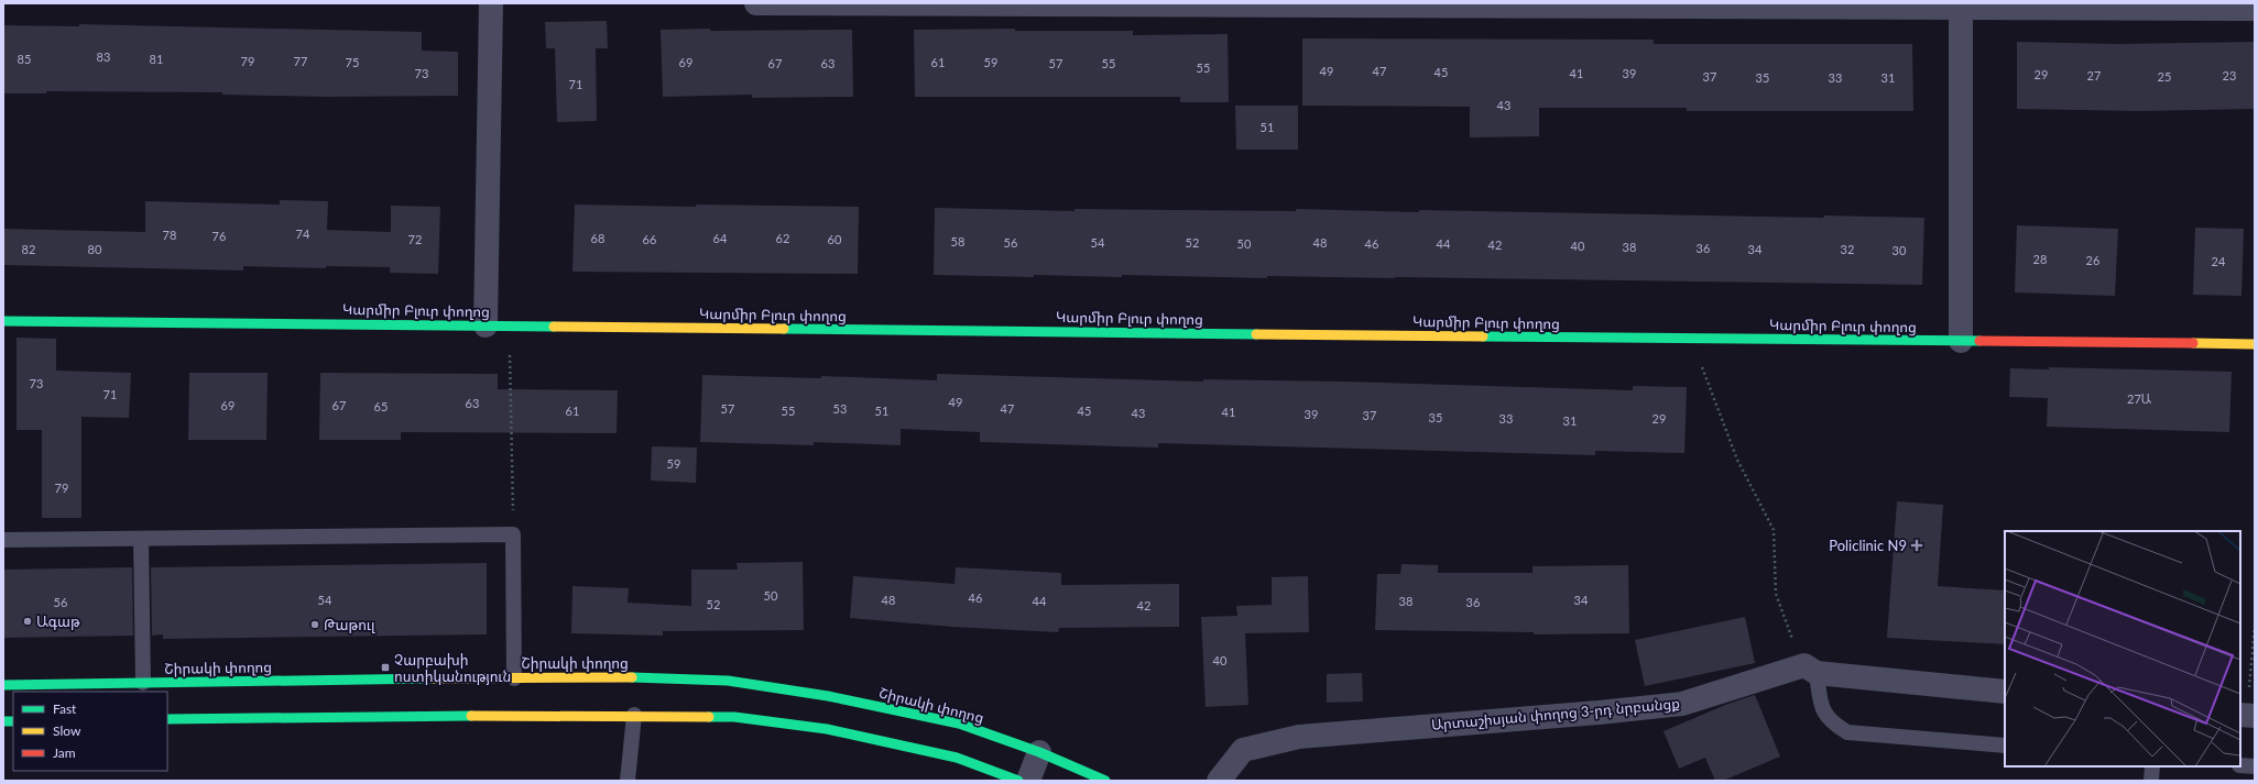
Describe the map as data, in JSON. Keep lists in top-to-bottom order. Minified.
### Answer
{"streets":{"main road":["Կարմիր Բլուր փողոց","Շիրակի փողոց"],"street":["Արտաշիսյան փողոց 3-րդ նրբանցք"]},"places":{"health":["Policlinic N9"],"other":["Ագաթ","Թաթուլ"],"transit":["Չարբախի ոստիկանություն"]},"house_numbers":["83","85","81","79","77","75","69","61","59","67","63","57","55","55","49","47","45","73","41","39","29","27","23","37","25","35","33","31","71","43","51","74","78","76","68","64","62","72","66","60","58","56","54","52","48","50","46","44","42","40","38","36","82","80","34","32","30","28","26","24","73","71","27Ա","49","63","69","67","65","57","53","47","61","55","51","45","41","43","39","37","35","33","29","31","59","79","50","46","54","48","34","44","38","56","36","52","42","40"],"legend":["Fast","Slow","Jam"]}
